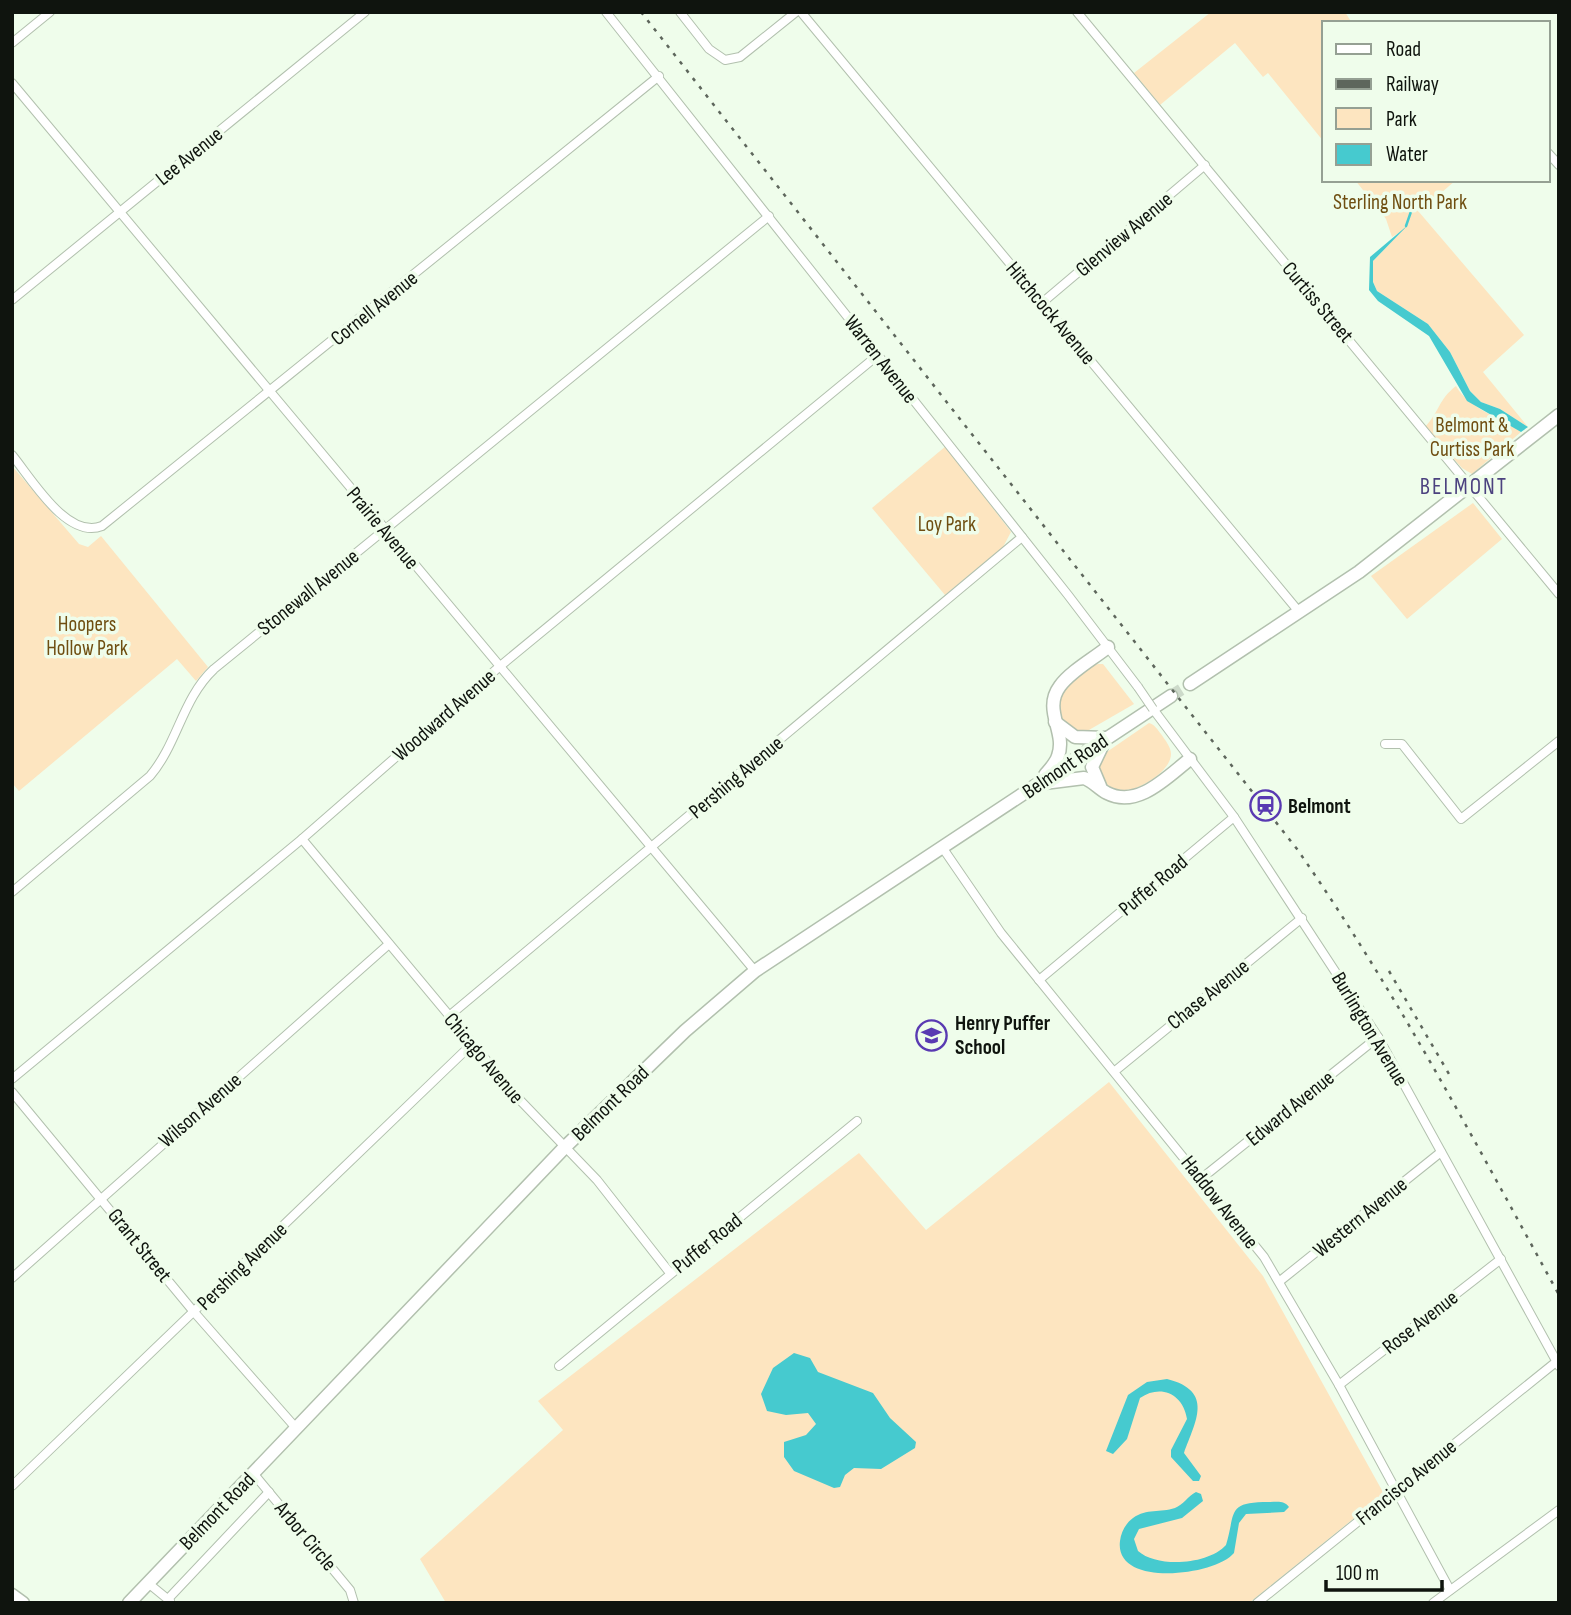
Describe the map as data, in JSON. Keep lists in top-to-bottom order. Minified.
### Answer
{"streets":{"main road":["Belmont Road"],"street":["Lee Avenue","Glenview Avenue","Curtiss Street","Cornell Avenue","Hitchcock Avenue","Warren Avenue","Prairie Avenue","Stonewall Avenue","Woodward Avenue","Pershing Avenue","Puffer Road","Chase Avenue","Burlington Avenue","Chicago Avenue","Edward Avenue","Wilson Avenue","Haddow Avenue","Western Avenue","Grant Street","Rose Avenue","Francisco Avenue","Arbor Circle"]},"crossings":[["Lee Avenue","Prairie Avenue"],["Glenview Avenue","Curtiss Street"],["Glenview Avenue","Hitchcock Avenue"],["Cornell Avenue","Warren Avenue"],["Cornell Avenue","Prairie Avenue"],["Warren Avenue","Stonewall Avenue"],["Warren Avenue","Woodward Avenue"],["Warren Avenue","Pershing Avenue"],["Warren Avenue","Burlington Avenue"],["Prairie Avenue","Stonewall Avenue"],["Prairie Avenue","Woodward Avenue"],["Prairie Avenue","Belmont Road"],["Prairie Avenue","Pershing Avenue"],["Woodward Avenue","Chicago Avenue"],["Belmont Road","Chicago Avenue"],["Belmont Road","Haddow Avenue"],["Belmont Road","Grant Street"],["Belmont Road","Arbor Circle"],["Pershing Avenue","Chicago Avenue"],["Pershing Avenue","Grant Street"],["Puffer Road","Burlington Avenue"],["Puffer Road","Chicago Avenue"],["Puffer Road","Haddow Avenue"],["Chase Avenue","Burlington Avenue"],["Chase Avenue","Haddow Avenue"],["Burlington Avenue","Edward Avenue"],["Burlington Avenue","Western Avenue"],["Burlington Avenue","Rose Avenue"],["Burlington Avenue","Francisco Avenue"],["Chicago Avenue","Wilson Avenue"],["Edward Avenue","Haddow Avenue"],["Wilson Avenue","Grant Street"],["Haddow Avenue","Western Avenue"],["Haddow Avenue","Rose Avenue"],["Haddow Avenue","Francisco Avenue"]],"districts":["BELMONT"],"parks":["Sterling North Park","Belmont & Curtiss Park","Loy Park","Hoopers Hollow Park"],"places":{"station":["Belmont"],"school or university":["Henry Puffer School"]},"legend":["Road","Railway","Park","Water"],"scale_bar":"100 m"}
